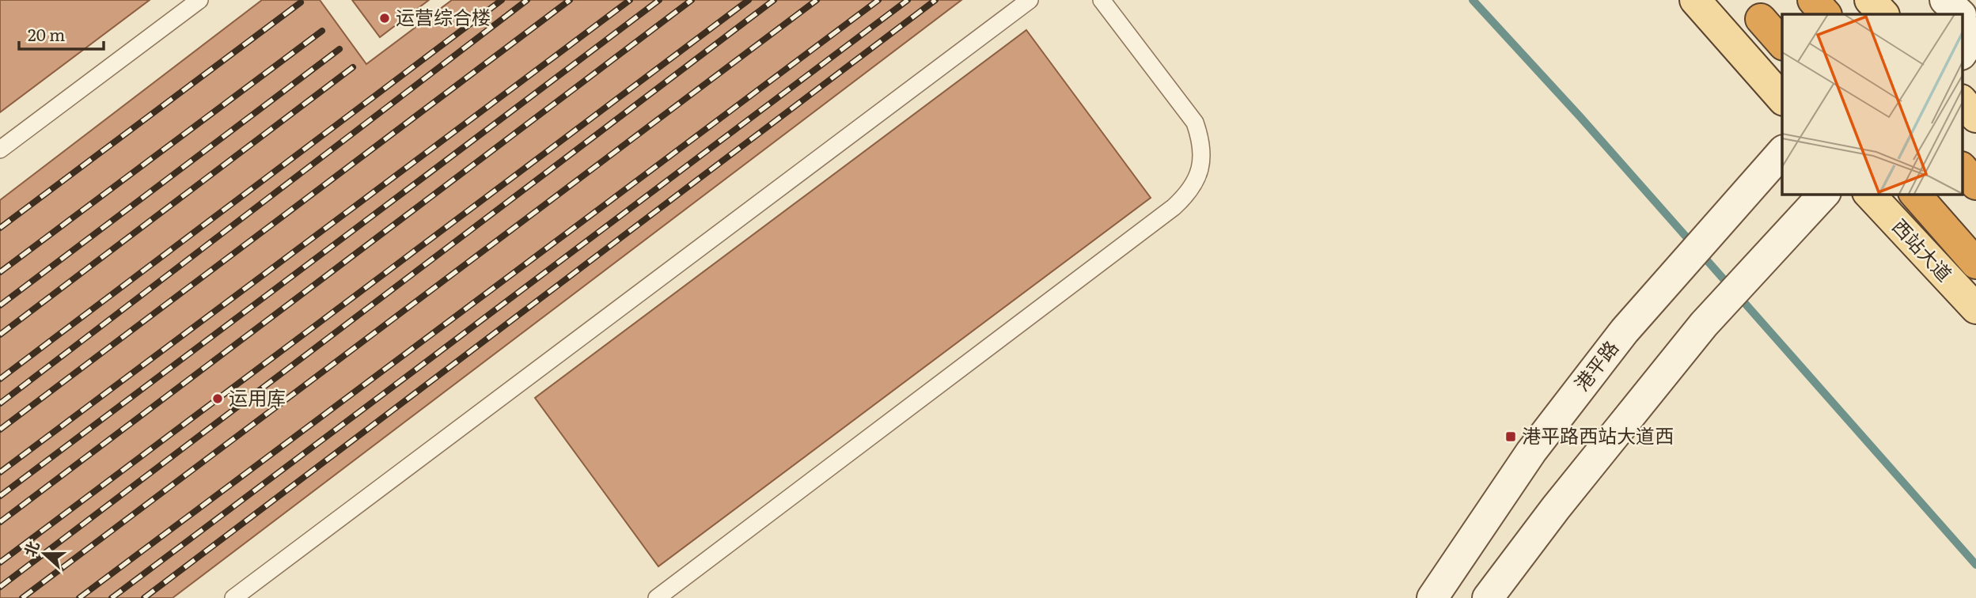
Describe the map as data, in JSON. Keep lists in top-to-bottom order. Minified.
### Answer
{"streets":{"main road":["西站大道"],"street":["港平路"]},"places":{"other":["运营综合楼","运用库"],"transit":["港平路西站大道西"]},"scale_bar":"20 m","north":"left"}
